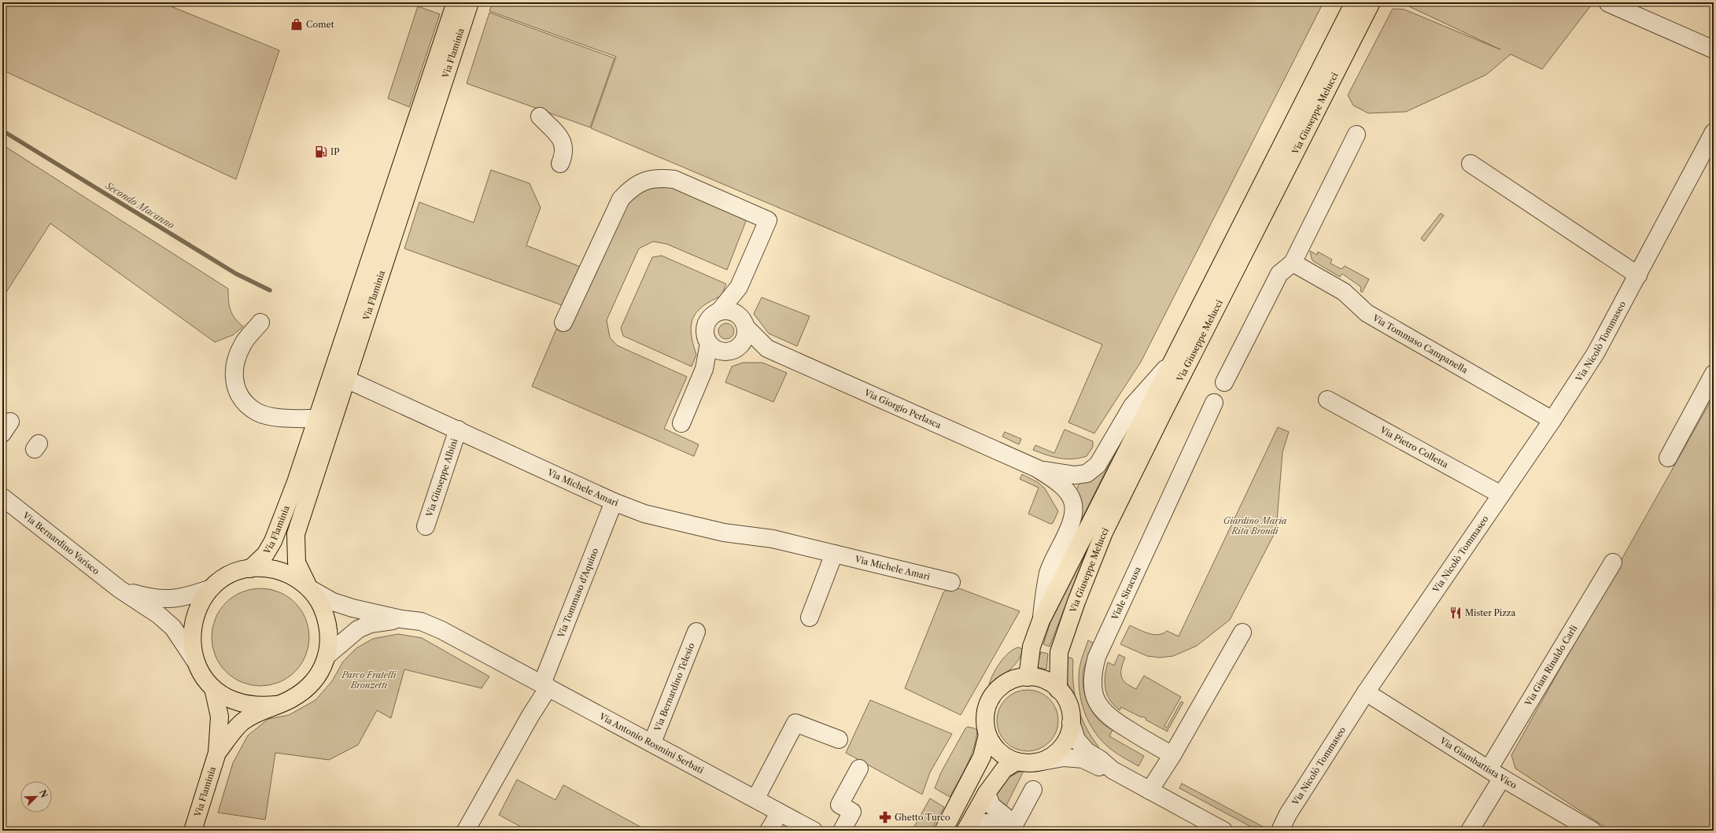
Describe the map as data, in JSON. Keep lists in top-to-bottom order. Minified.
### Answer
{"streets":{"main road":["Via Flaminia","Via Giuseppe Melucci"],"street":["Via Nicolò Tommaseo","Via Tommaso Campanella","Via Giorgio Perlasca","Via Pietro Colletta","Via Giuseppe Albini","Via Michele Amari","Via Bernardino Varisco","Via Tommaso d'Aquino","Viale Siracusa","Via Gian Rinaldo Carli","Via Bernardino Telesio","Via Antonio Rosmini Serbati","Via Giambattista Vico"]},"crossings":[["Via Flaminia","Via Michele Amari"],["Via Flaminia","Via Antonio Rosmini Serbati"],["Via Giuseppe Melucci","Via Giorgio Perlasca"],["Via Nicolò Tommaseo","Via Tommaso Campanella"],["Via Nicolò Tommaseo","Via Pietro Colletta"],["Via Nicolò Tommaseo","Via Giambattista Vico"],["Via Giuseppe Albini","Via Michele Amari"],["Via Michele Amari","Via Tommaso d'Aquino"],["Via Tommaso d'Aquino","Via Antonio Rosmini Serbati"],["Via Gian Rinaldo Carli","Via Giambattista Vico"],["Via Bernardino Telesio","Via Antonio Rosmini Serbati"]],"water":["Secondo Macanno"],"parks":["Giardino Maria Rita Brondi","Parco Fratelli Bronzetti"],"places":{"shop":["Comet"],"fuel station":["IP"],"restaurant":["Mister Pizza"],"pharmacy":["Ghetto Turco"]},"north":"top right"}
